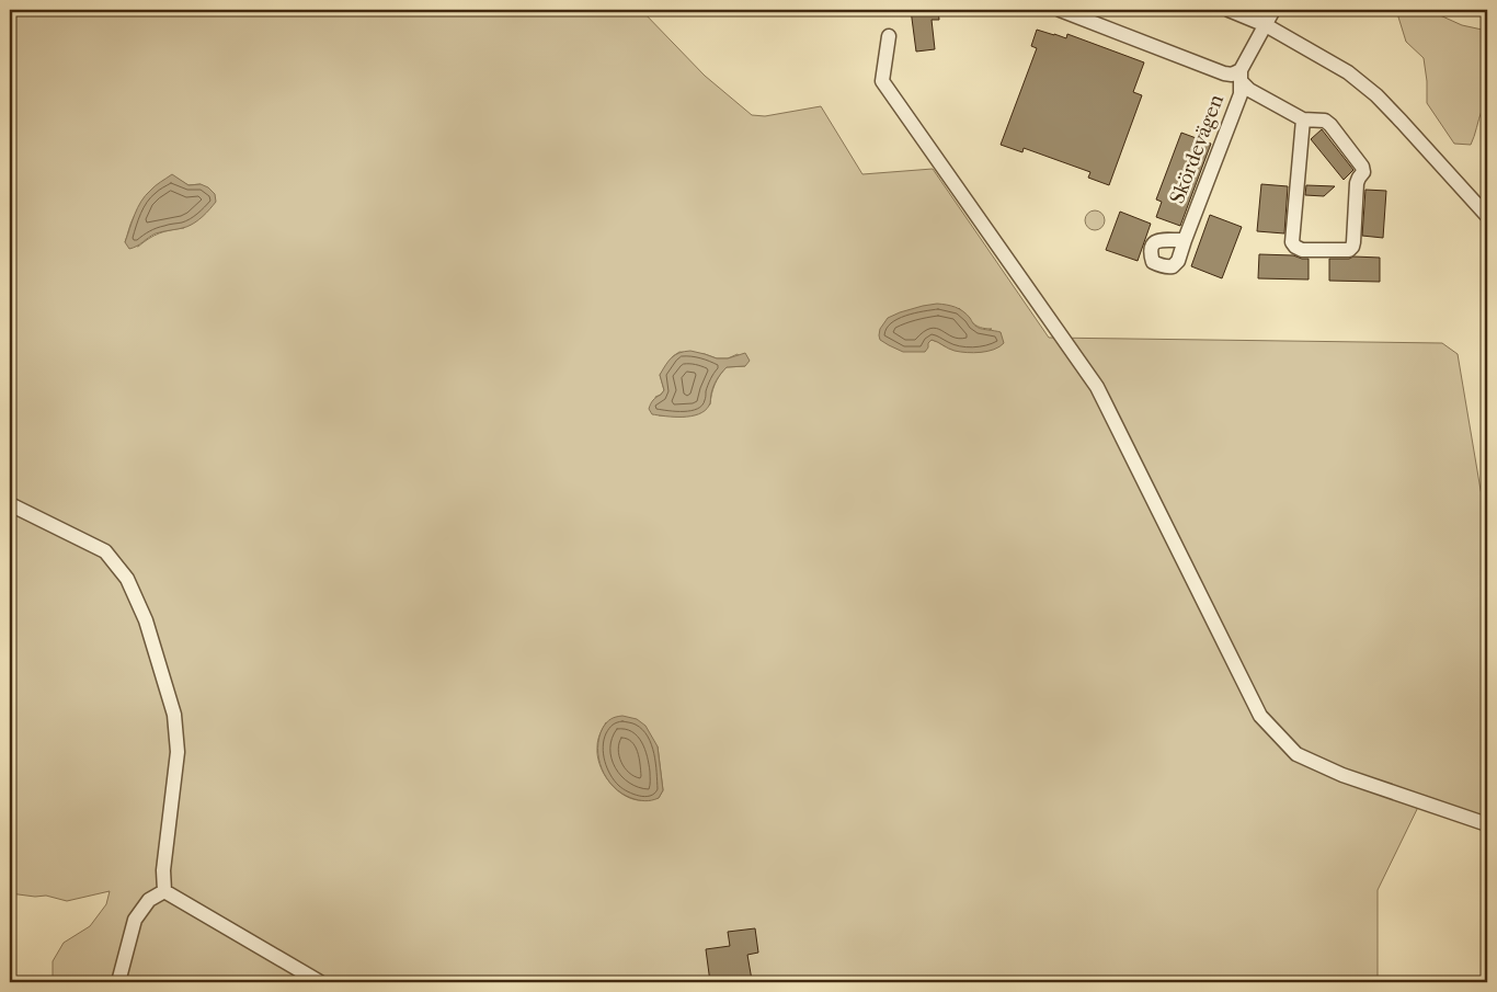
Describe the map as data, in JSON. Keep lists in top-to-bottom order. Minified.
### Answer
{"streets":{"street":["Skördevägen"]}}
